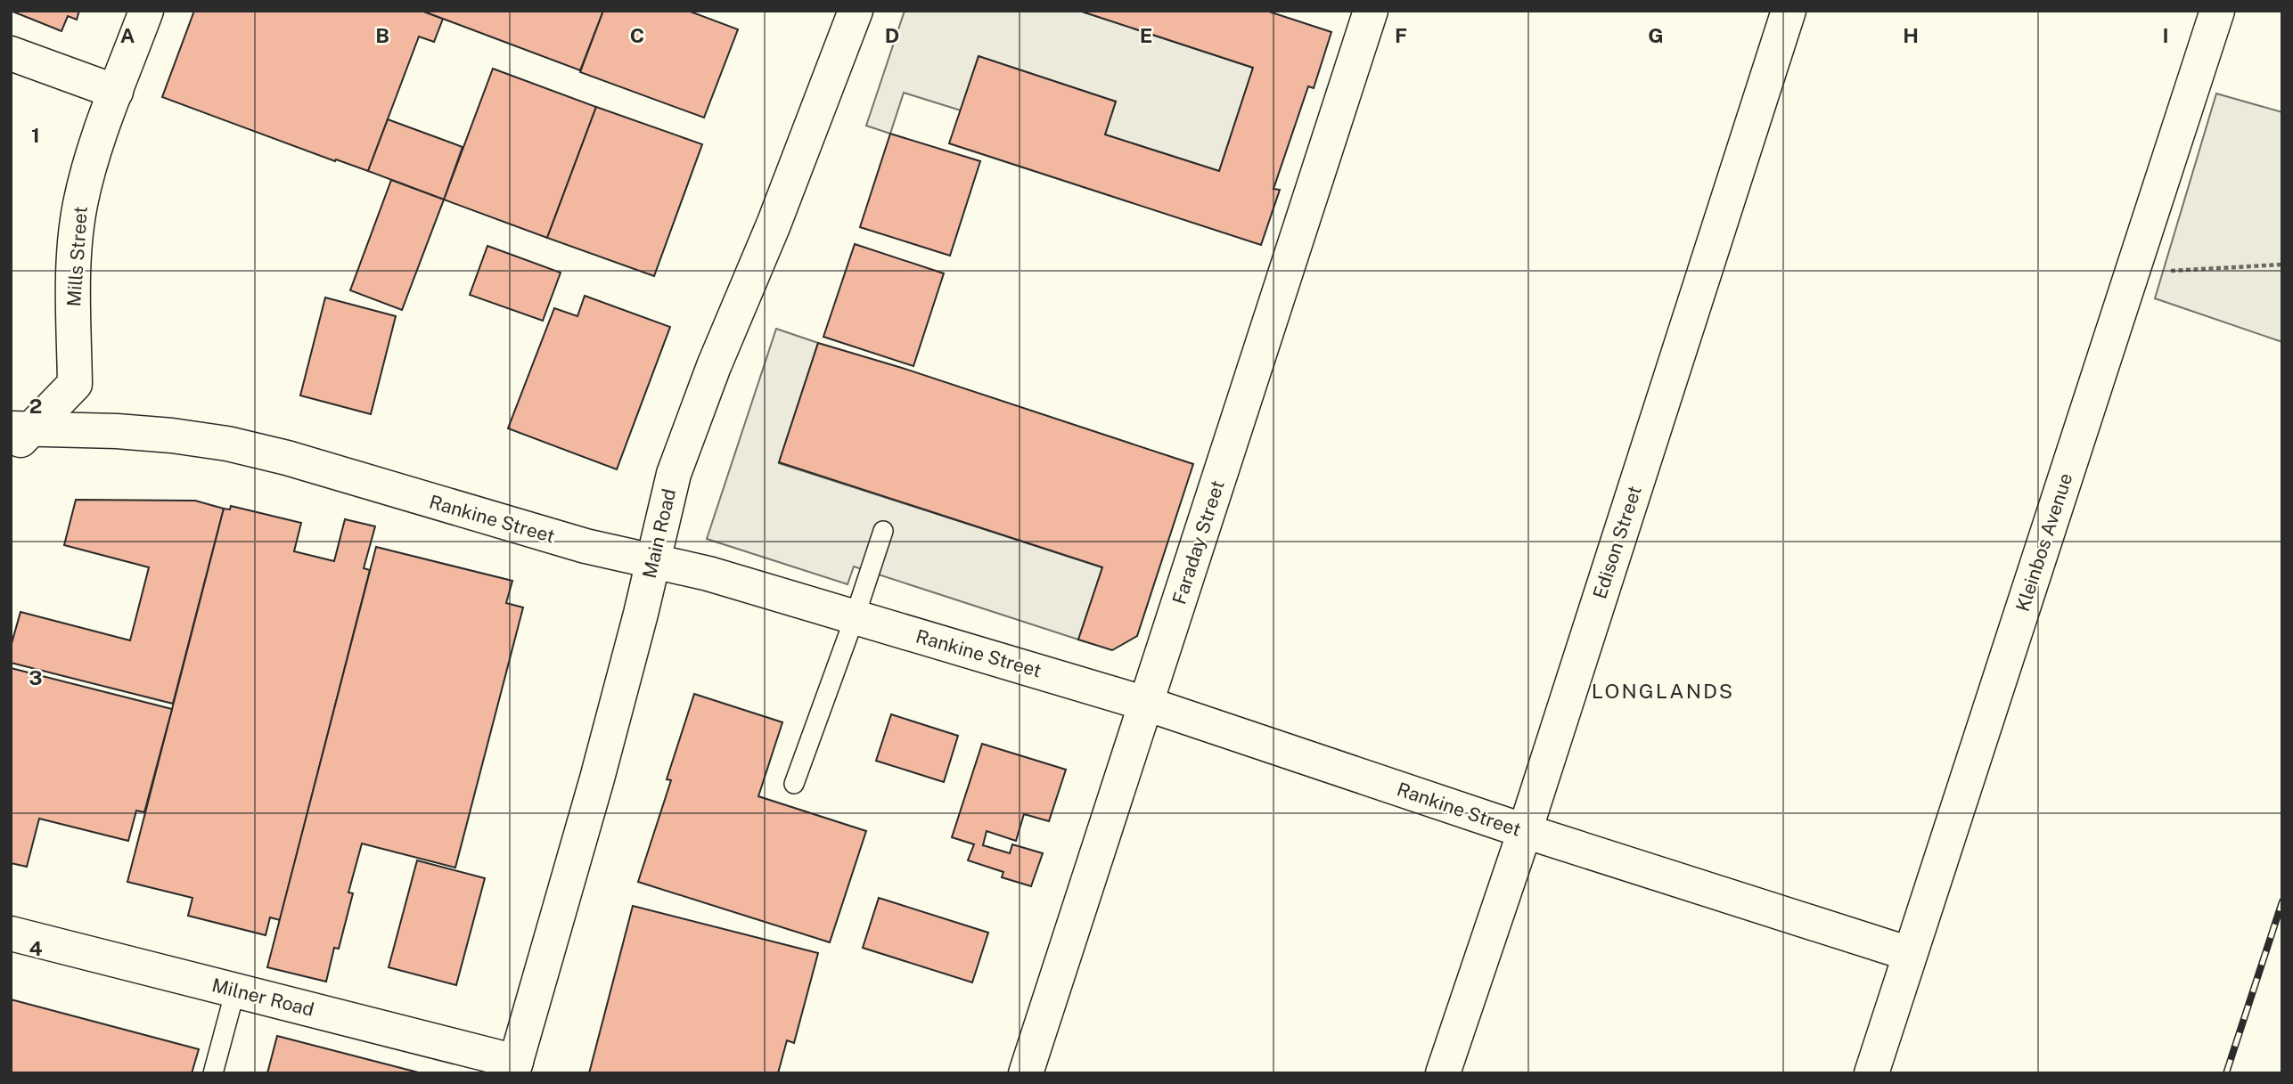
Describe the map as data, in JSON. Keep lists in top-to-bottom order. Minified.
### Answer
{"streets":{"street":["Mills Street","Rankine Street","Main Road","Faraday Street","Edison Street","Kleinbos Avenue","Milner Road"]},"crossings":[["Mills Street","Rankine Street"],["Rankine Street","Main Road"],["Rankine Street","Faraday Street"],["Rankine Street","Edison Street"],["Rankine Street","Kleinbos Avenue"],["Main Road","Milner Road"]],"districts":["LONGLANDS"],"grid":{"columns":["A","B","C","D","E","F","G","H","I"],"rows":["1","2","3","4"]}}
